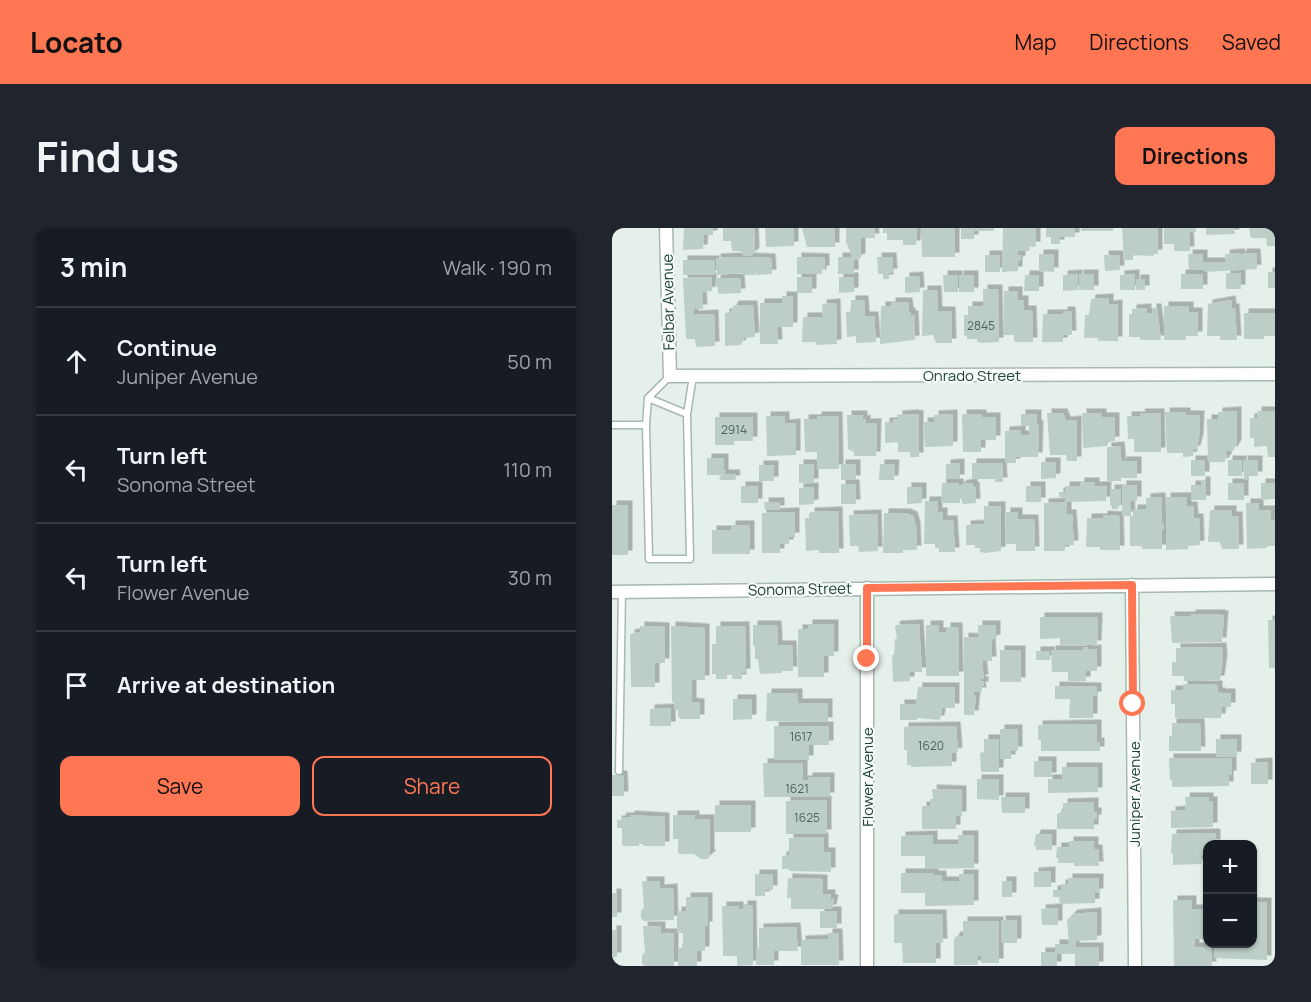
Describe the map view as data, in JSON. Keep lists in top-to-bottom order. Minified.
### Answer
{"streets":{"street":["Felbar Avenue","Onrado Street","Sonoma Street","Flower Avenue","Juniper Avenue"]},"crossings":[["Felbar Avenue","Onrado Street"],["Sonoma Street","Flower Avenue"],["Sonoma Street","Juniper Avenue"]],"house_numbers":["2845","2914","1617","1620","1621","1625"],"page":{"header":"Locato","nav":["Map","Directions","Saved"],"title":"Find us","buttons":["Directions",["Save","Share"]],"heading":["3 min","Walk · 190 m"],"list":[["Continue","Juniper Avenue","50 m"],["Turn left","Sonoma Street","110 m"],["Turn left","Flower Avenue","30 m"],"Arrive at destination"],"map_buttons":["+","−"]}}
